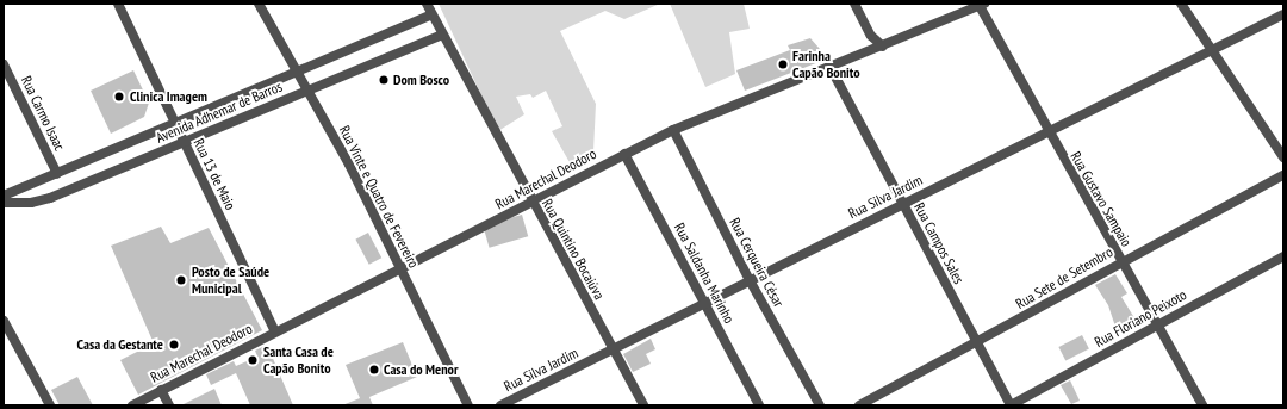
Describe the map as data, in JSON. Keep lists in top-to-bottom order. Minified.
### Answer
{"streets":{"street":["Avenida Adhemar de Barros","Rua Carmo Isaac","Rua 13 de Maio","Rua Marechal Deodoro","Rua Vinte e Quatro de Fevereiro","Rua Silva Jardim","Rua Gustavo Sampaio","Rua Campos Sales","Rua Quintino Bocaiúva","Rua Cerqueira César","Rua Saldanha Marinho","Rua Sete de Setembro","Rua Floriano Peixoto"]},"crossings":[["Avenida Adhemar de Barros","Rua Carmo Isaac"],["Avenida Adhemar de Barros","Rua 13 de Maio"],["Avenida Adhemar de Barros","Rua Vinte e Quatro de Fevereiro"],["Avenida Adhemar de Barros","Rua Quintino Bocaiúva"],["Rua 13 de Maio","Rua Marechal Deodoro"],["Rua Marechal Deodoro","Rua Vinte e Quatro de Fevereiro"],["Rua Marechal Deodoro","Rua Gustavo Sampaio"],["Rua Marechal Deodoro","Rua Campos Sales"],["Rua Marechal Deodoro","Rua Quintino Bocaiúva"],["Rua Marechal Deodoro","Rua Cerqueira César"],["Rua Marechal Deodoro","Rua Saldanha Marinho"],["Rua Silva Jardim","Rua Gustavo Sampaio"],["Rua Silva Jardim","Rua Campos Sales"],["Rua Silva Jardim","Rua Quintino Bocaiúva"],["Rua Silva Jardim","Rua Cerqueira César"],["Rua Silva Jardim","Rua Saldanha Marinho"],["Rua Gustavo Sampaio","Rua Sete de Setembro"],["Rua Gustavo Sampaio","Rua Floriano Peixoto"],["Rua Campos Sales","Rua Sete de Setembro"],["Rua Campos Sales","Rua Floriano Peixoto"]],"places":["Farinha Capão Bonito","Dom Bosco","Clinica Imagem","Posto de Saúde Municipal","Casa da Gestante","Santa Casa de Capão Bonito","Casa do Menor"]}
